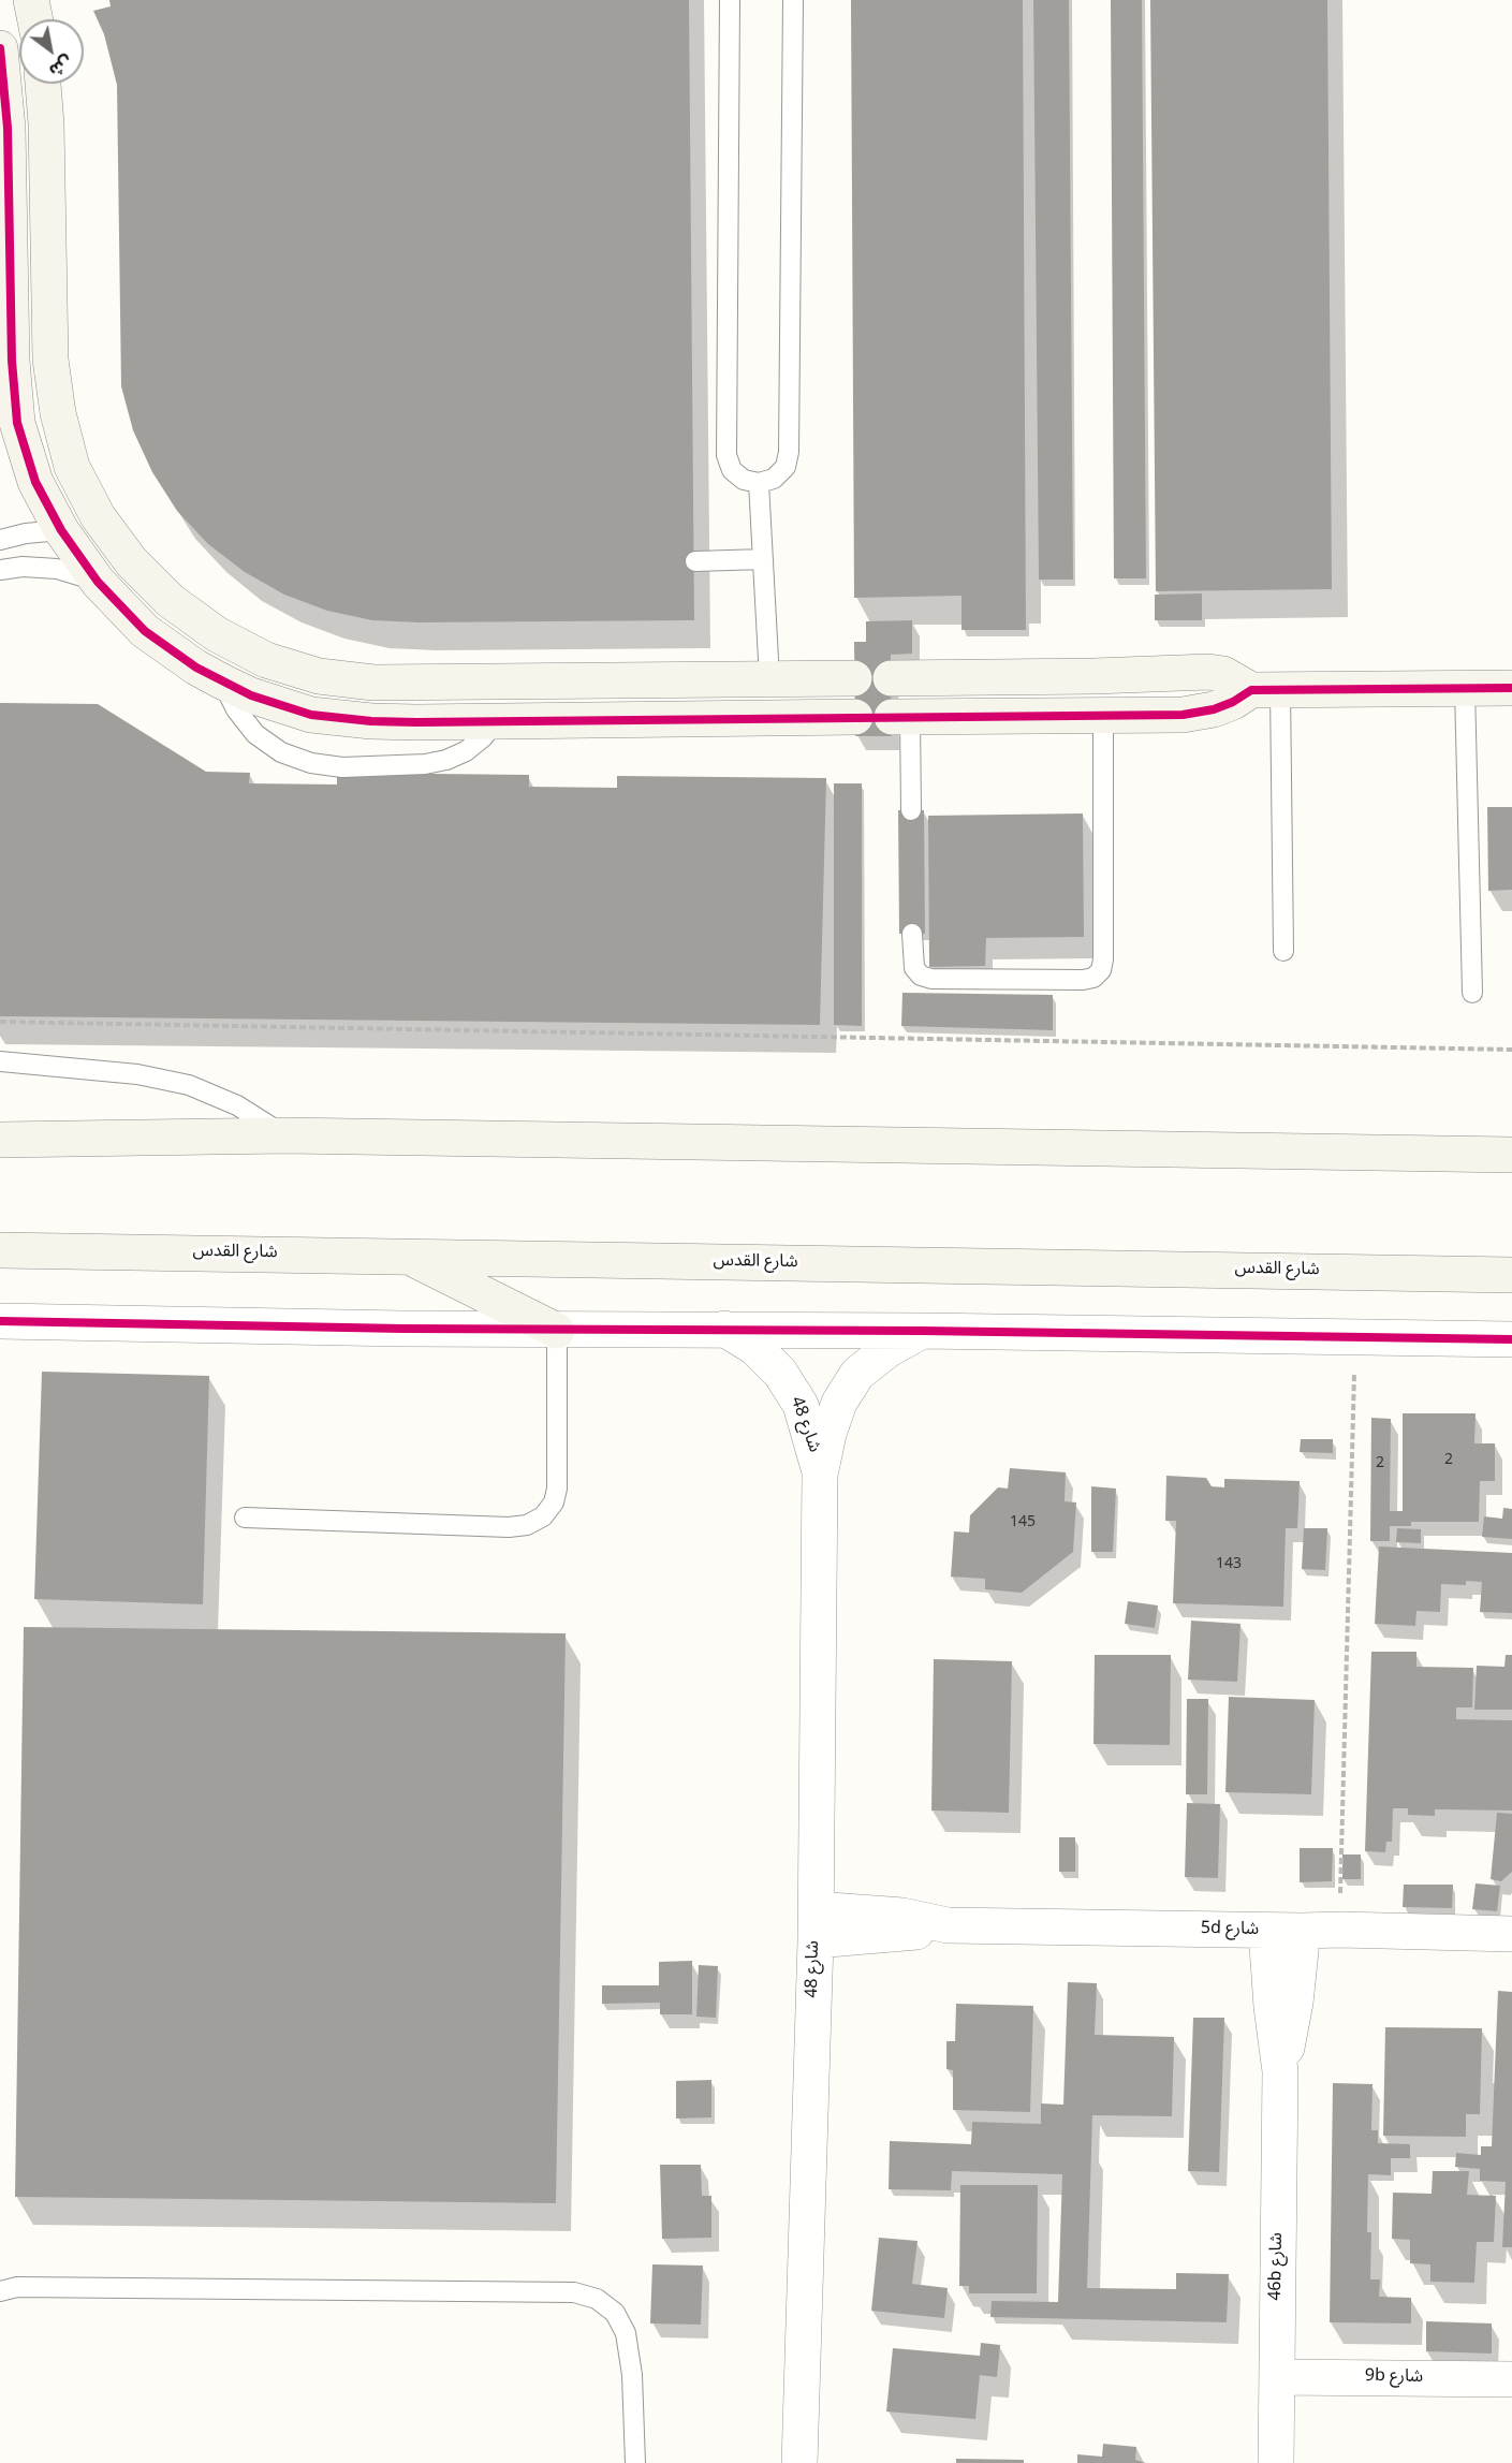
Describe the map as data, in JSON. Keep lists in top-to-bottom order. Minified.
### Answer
{"streets":{"street":["شارع القدس","شارع 48","5d شارع","46b شارع","9b شارع"]},"crossings":[["شارع 48","5d شارع"],["5d شارع","46b شارع"],["46b شارع","9b شارع"]],"house_numbers":["2","2","145","143"],"north":"bottom right"}
